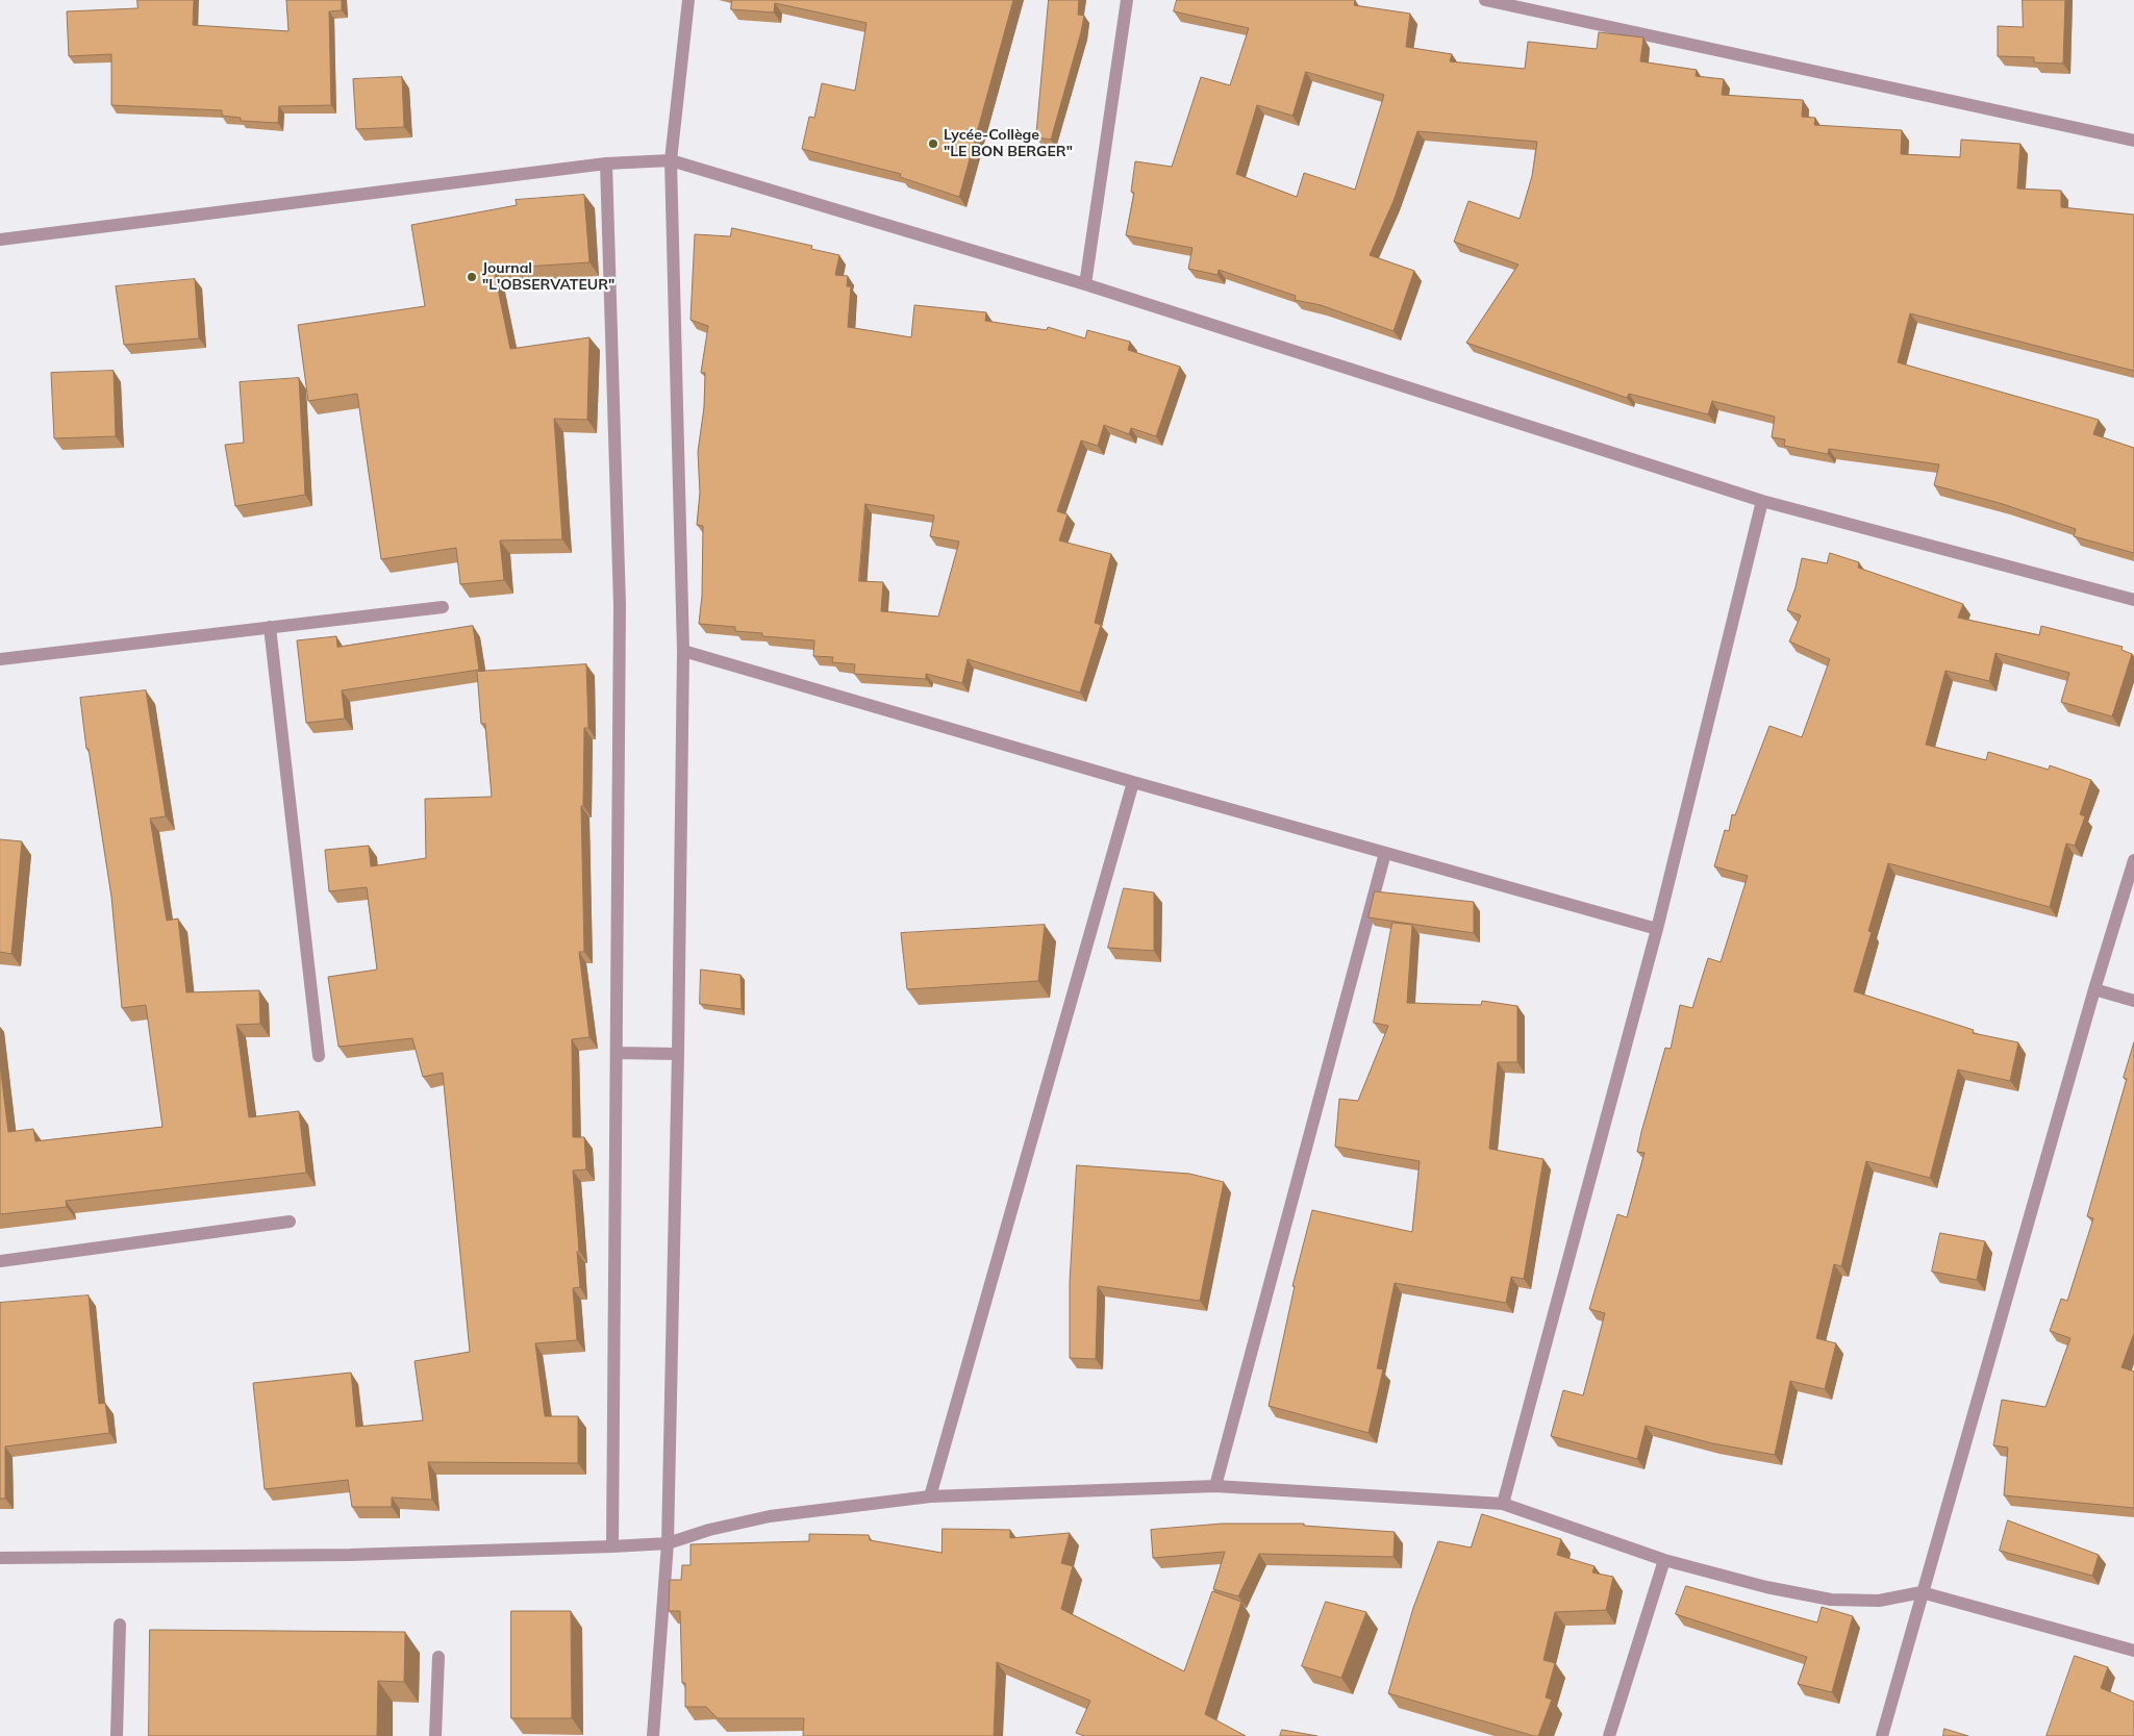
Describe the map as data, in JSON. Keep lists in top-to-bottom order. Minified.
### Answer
{"places":["Lycée-Collège \"LE BON BERGER\"","Journal \"L'OBSERVATEUR\""]}
